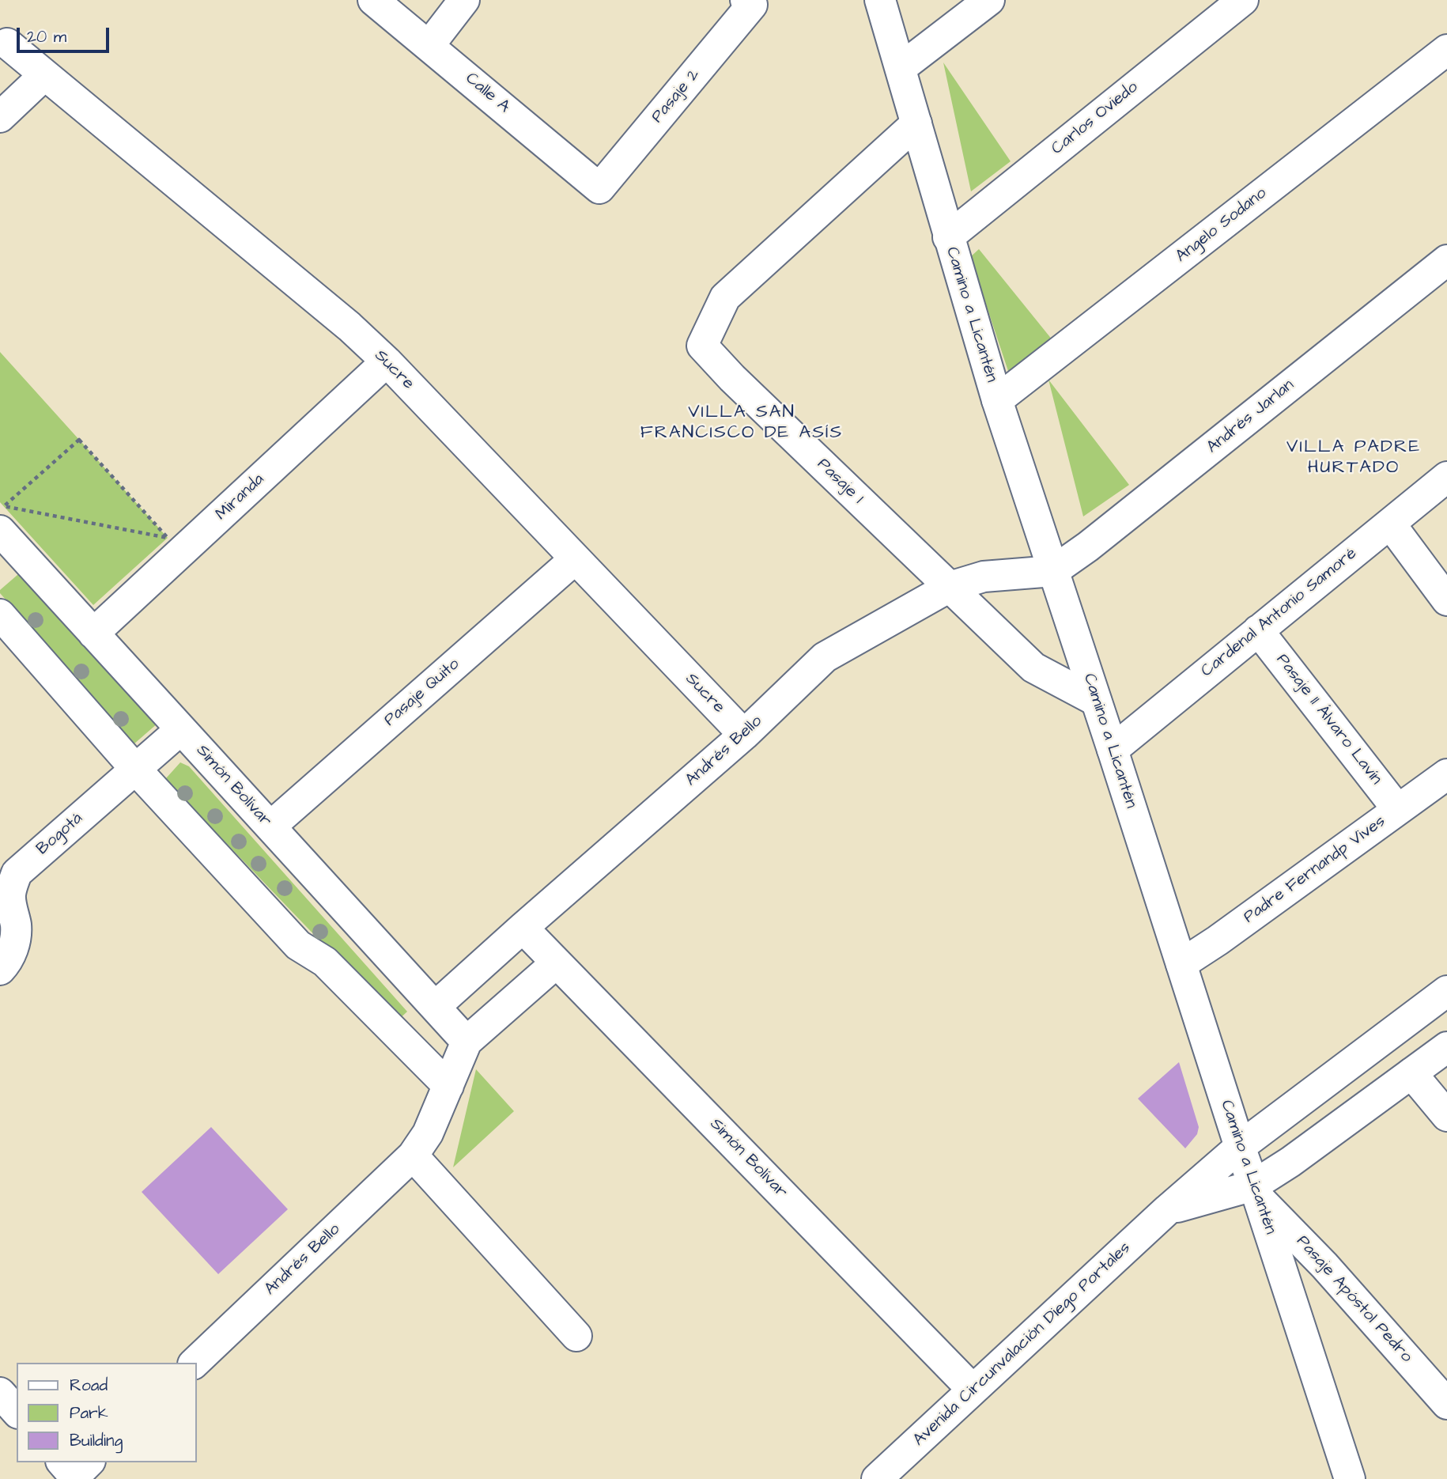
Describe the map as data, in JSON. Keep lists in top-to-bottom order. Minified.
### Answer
{"streets":{"street":["Calle A","Pasaje 2","Carlos Oviedo","Angelo Sodano","Camino a Licantén","Sucre","Andrés Jarlan","Pasaje 1","Miranda","Cardenal Antonio Samoré","Pasaje Quito","Pasaje 11 Álvaro Lavín","Andrés Bello","Simón Bolívar","Bogotá","Padre Fernandp Vives","Pasaje Apóstol Pedro","Avenida Circunvalación Diego Portales"]},"crossings":[["Calle A","Pasaje 2"],["Carlos Oviedo","Camino a Licantén"],["Angelo Sodano","Camino a Licantén"],["Camino a Licantén","Andrés Jarlan"],["Camino a Licantén","Pasaje 1"],["Camino a Licantén","Cardenal Antonio Samoré"],["Camino a Licantén","Andrés Bello"],["Camino a Licantén","Padre Fernandp Vives"],["Camino a Licantén","Pasaje Apóstol Pedro"],["Camino a Licantén","Avenida Circunvalación Diego Portales"],["Sucre","Miranda"],["Sucre","Pasaje Quito"],["Sucre","Andrés Bello"],["Andrés Jarlan","Andrés Bello"],["Pasaje 1","Andrés Bello"],["Miranda","Simón Bolívar"],["Cardenal Antonio Samoré","Pasaje 11 Álvaro Lavín"],["Pasaje Quito","Simón Bolívar"],["Pasaje 11 Álvaro Lavín","Padre Fernandp Vives"],["Andrés Bello","Simón Bolívar"],["Simón Bolívar","Bogotá"],["Simón Bolívar","Avenida Circunvalación Diego Portales"],["Pasaje Apóstol Pedro","Avenida Circunvalación Diego Portales"]],"districts":["VILLA SAN FRANCISCO DE ASÍS","VILLA PADRE HURTADO"],"legend":["Road","Park","Building"],"scale_bar":"20 m"}
